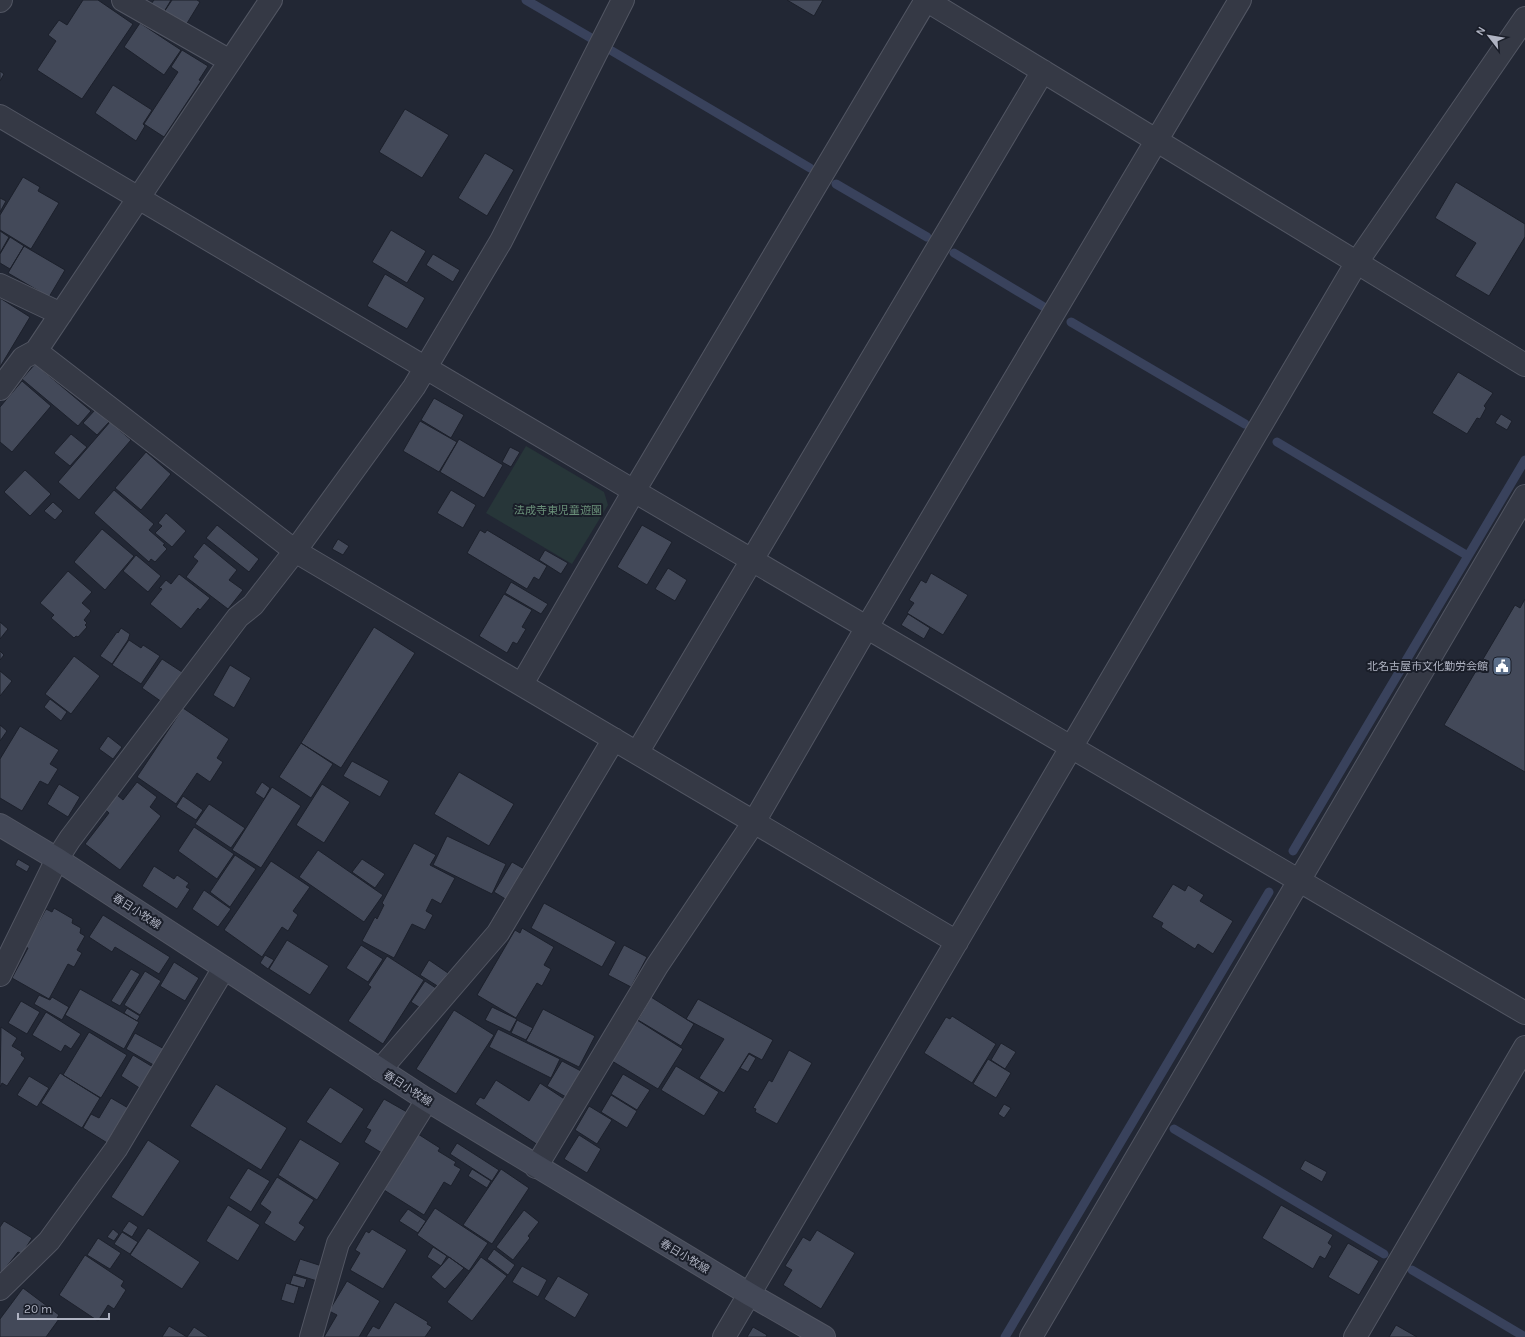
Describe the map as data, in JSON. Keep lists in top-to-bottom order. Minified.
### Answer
{"streets":{"main road":["春日小牧線"]},"parks":["法成寺東児童遊園"],"places":{"public building":["北名古屋市文化勤労会館"]},"scale_bar":"20 m","north":"top left"}
